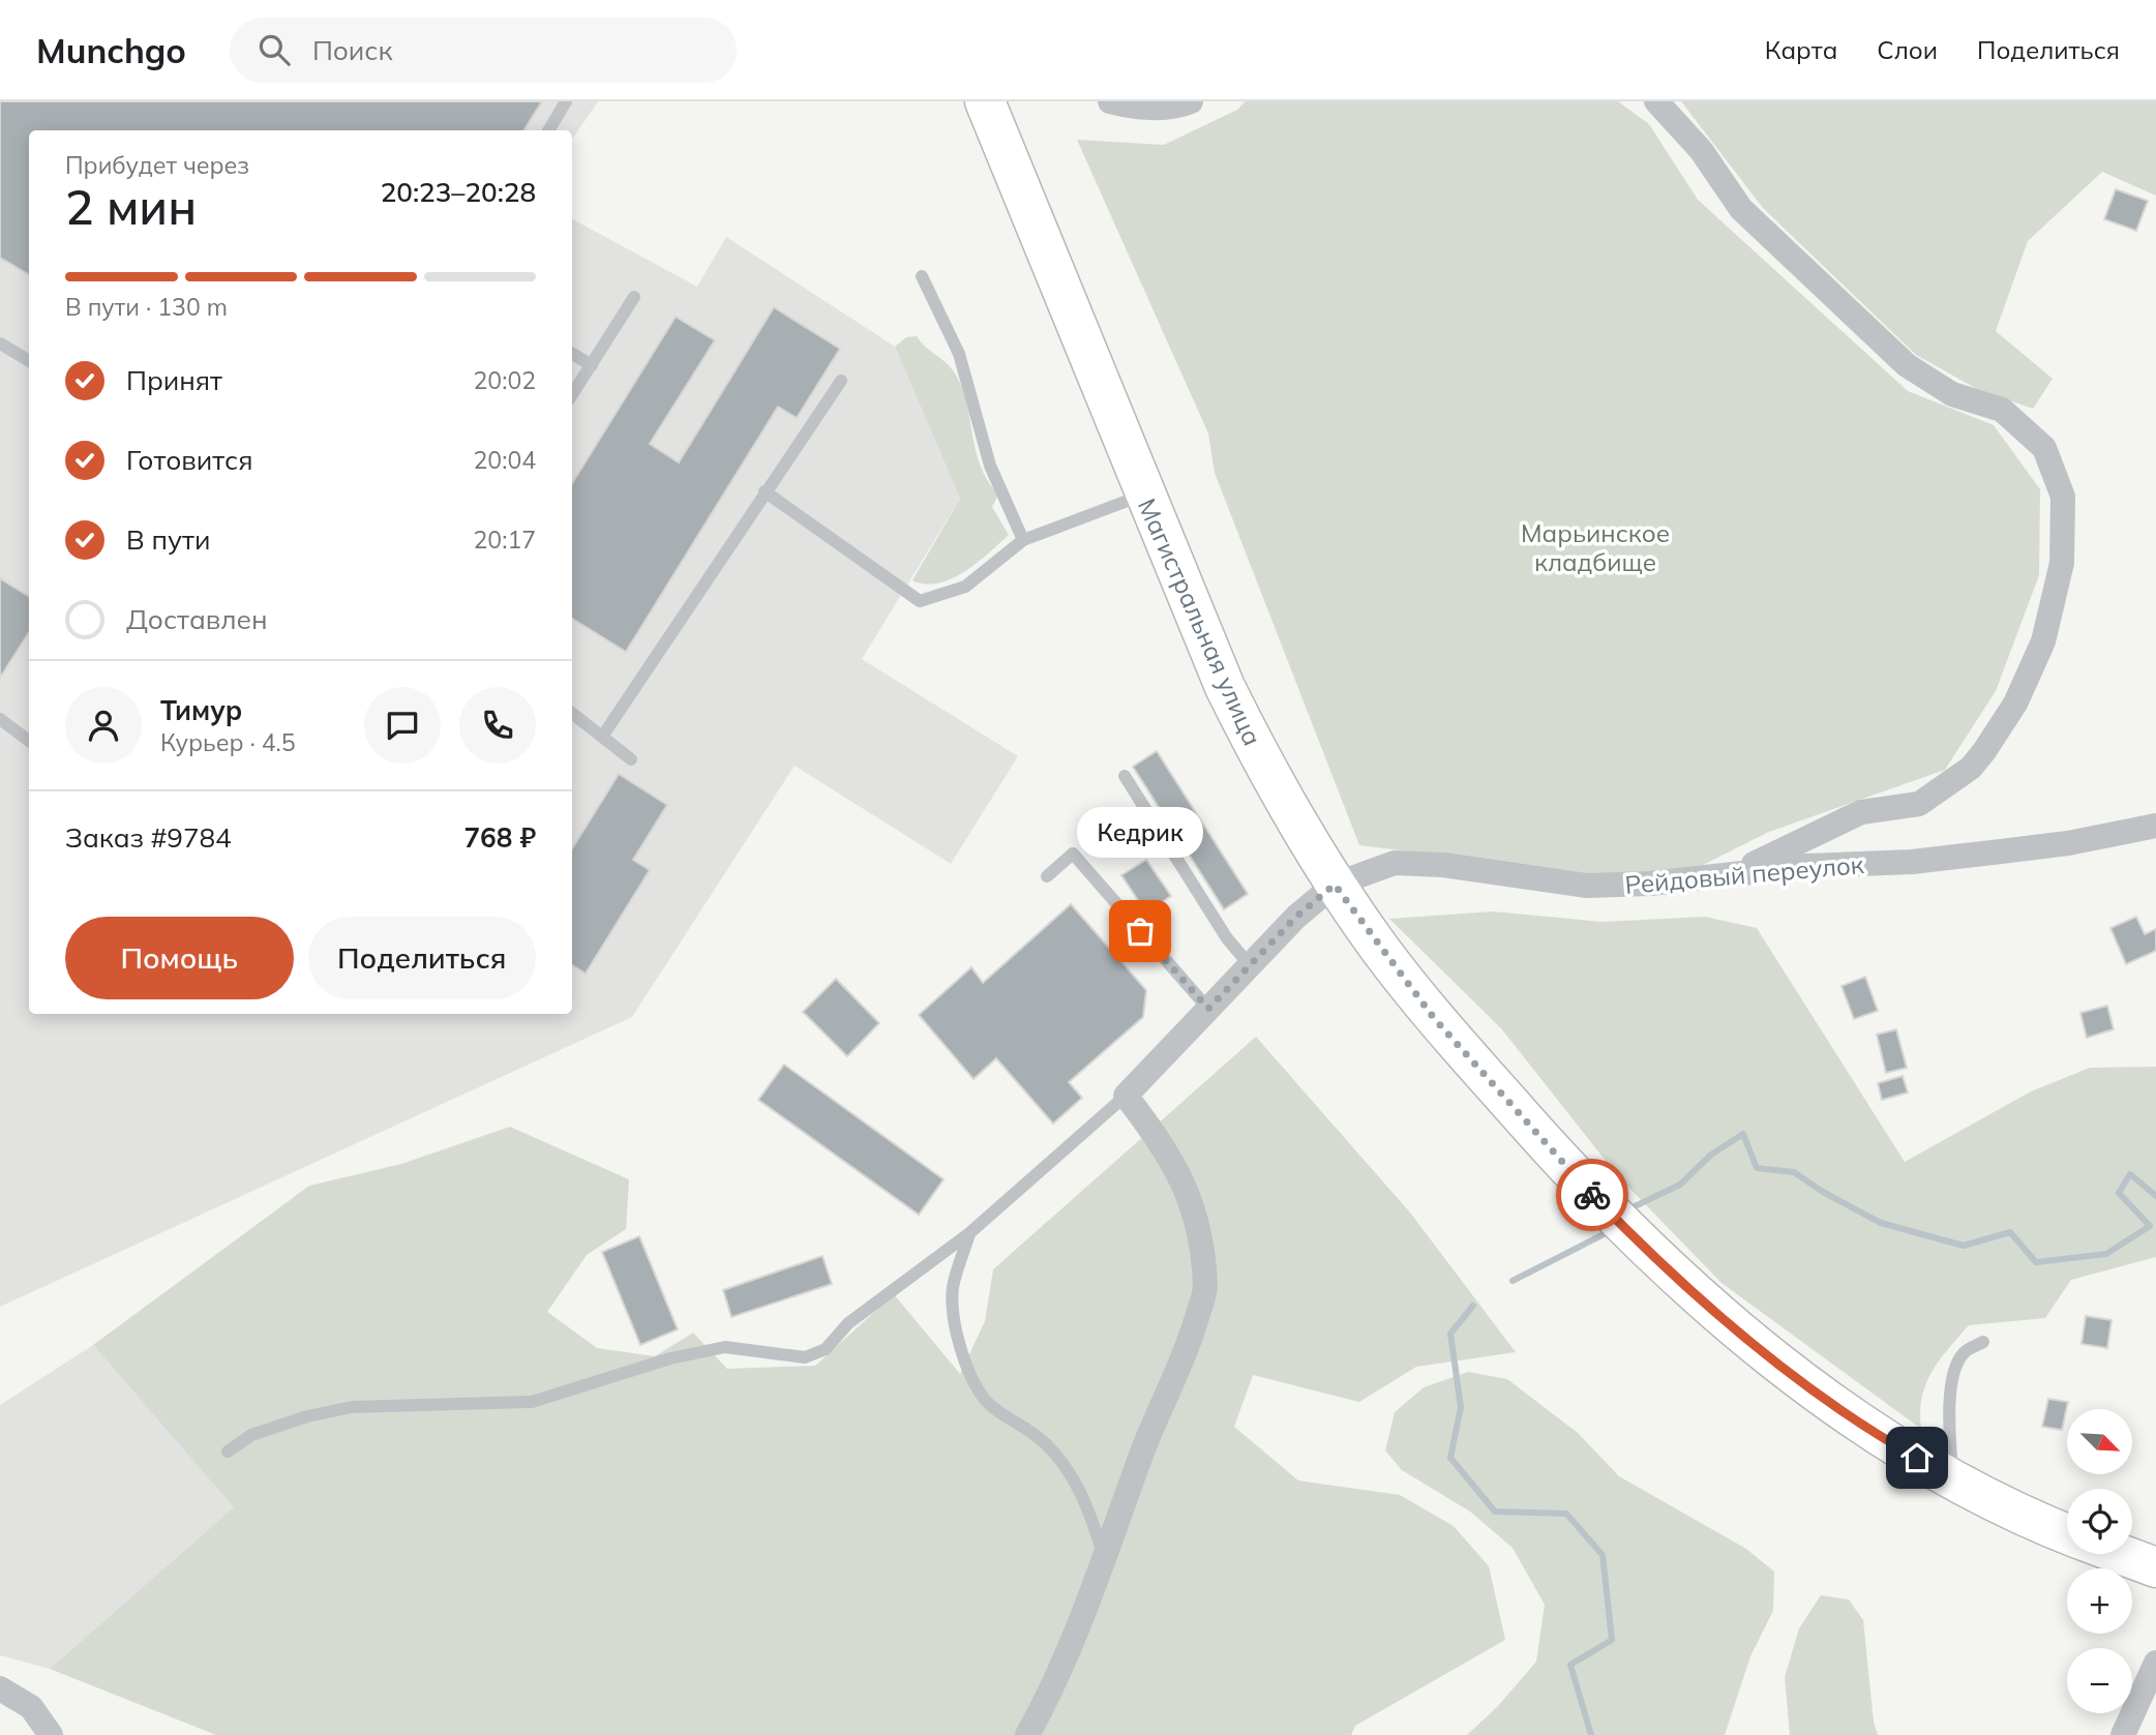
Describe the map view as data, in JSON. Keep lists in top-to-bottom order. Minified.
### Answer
{"streets":{"main road":["Магистральная улица"],"street":["Рейдовый переулок"]},"crossings":[["Магистральная улица","Рейдовый переулок"]],"parks":["Марьинское кладбище"],"places":["Кедрик"],"north":"bottom right","page":{"header":"Munchgo","search":"Поиск","nav":["Карта","Слои","Поделиться"],"heading":["2 мин","Прибудет через","20:23–20:28"],"panel":["Тимур","Курьер · 4.5","Заказ #9784","768 ₽"],"bar":"В пути · 130 m","list":[["Принят","20:02"],["Готовится","20:04"],["В пути","20:17"],"Доставлен"],"bubble":"Кедрик","buttons":["Помощь","Поделиться"],"map_buttons":["+","−"]}}
